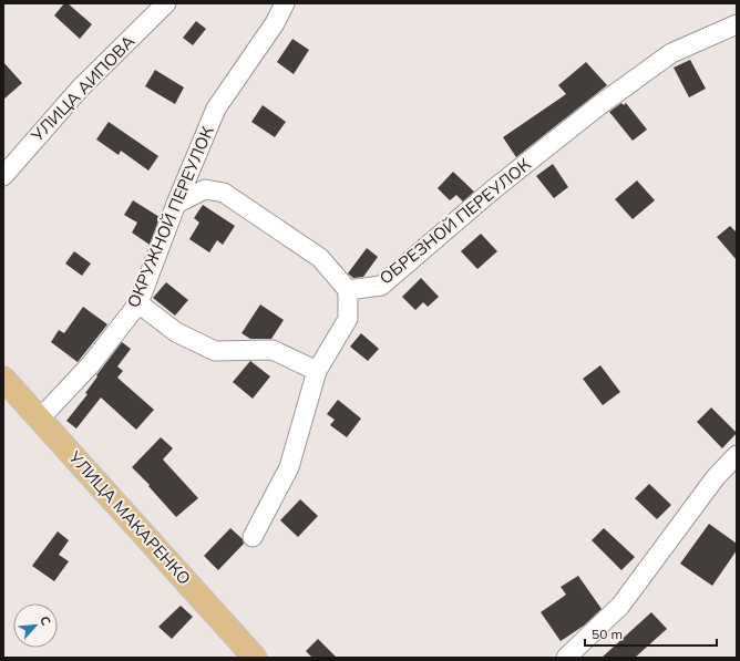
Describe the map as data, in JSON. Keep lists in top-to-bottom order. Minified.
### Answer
{"streets":{"main road":["УЛИЦА МАКАРЕНКО"],"street":["УЛИЦА АИПОВА","ОКРУЖНОЙ ПЕРЕУЛОК","ОБРЕЗНОЙ ПЕРЕУЛОК"]},"crossings":[["ОКРУЖНОЙ ПЕРЕУЛОК","УЛИЦА МАКАРЕНКО"]],"scale_bar":"50 m","north":"top right"}
